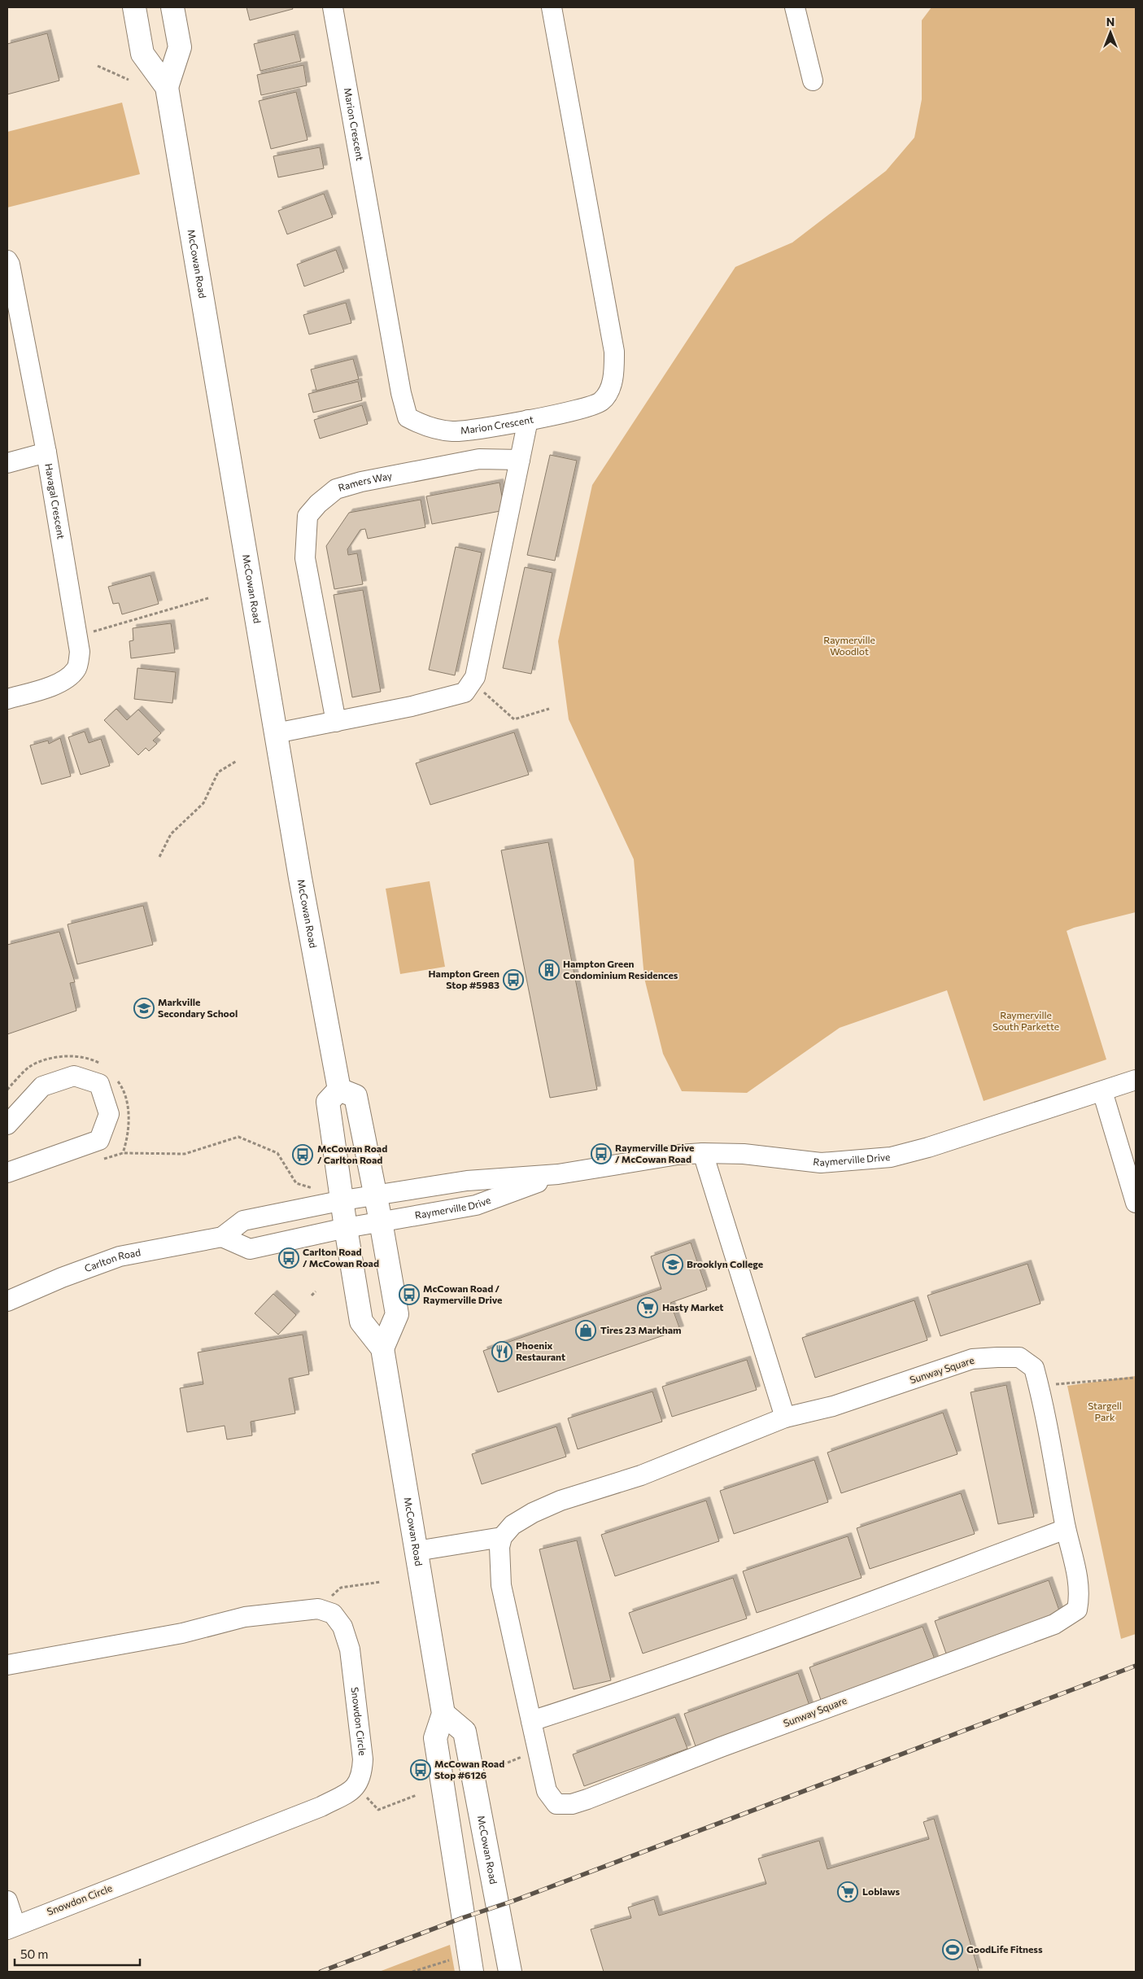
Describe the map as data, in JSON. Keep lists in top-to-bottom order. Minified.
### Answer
{"streets":{"main road":["McCowan Road"],"street":["Marion Crescent","Ramers Way","Havagal Crescent","Raymerville Drive","Carlton Road","Sunway Square","Snowdon Circle"]},"crossings":[["McCowan Road","Raymerville Drive"],["McCowan Road","Carlton Road"],["Raymerville Drive","Carlton Road"]],"parks":["Raymerville Woodlot","Raymerville South Parkette","Stargell Park"],"places":{"building":["Hampton Green Condominium Residences"],"bus stop":["Hampton Green Stop #5983","Raymerville Drive / McCowan Road","McCowan Road / Carlton Road","Carlton Road / McCowan Road","McCowan Road / Raymerville Drive","McCowan Road Stop #6126"],"school or university":["Markville Secondary School","Brooklyn College"],"supermarket":["Hasty Market","Loblaws"],"shop":["Tires 23 Markham"],"restaurant":["Phoenix Restaurant"],"sports":["GoodLife Fitness"]},"scale_bar":"50 m","north":"top"}
